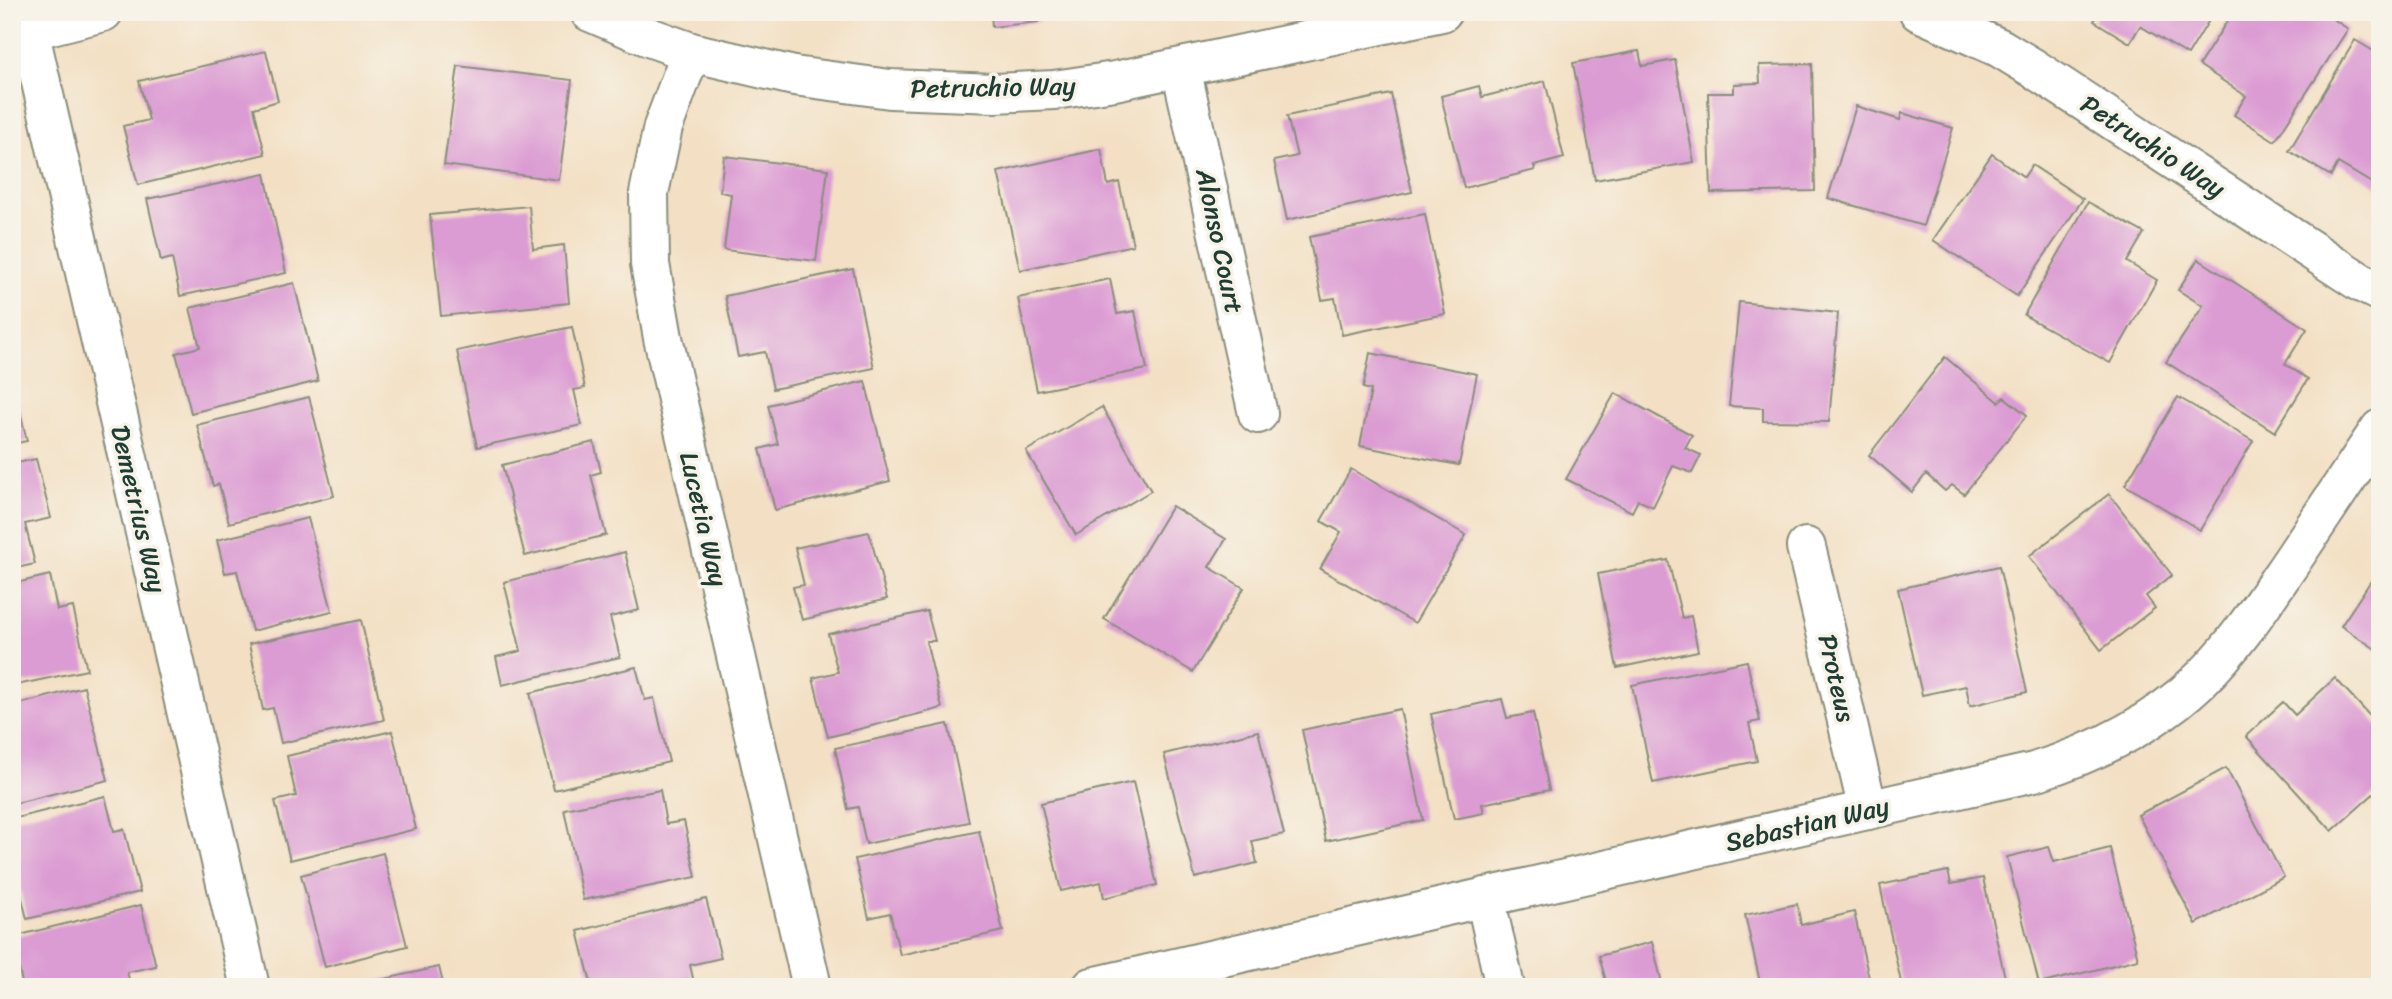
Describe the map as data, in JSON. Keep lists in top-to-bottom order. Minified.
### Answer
{"streets":{"street":["Petruchio Way","Alonso Court","Demetrius Way","Lucetia Way","Proteus","Sebastian Way"]},"crossings":[["Petruchio Way","Alonso Court"],["Petruchio Way","Lucetia Way"],["Proteus","Sebastian Way"]]}
